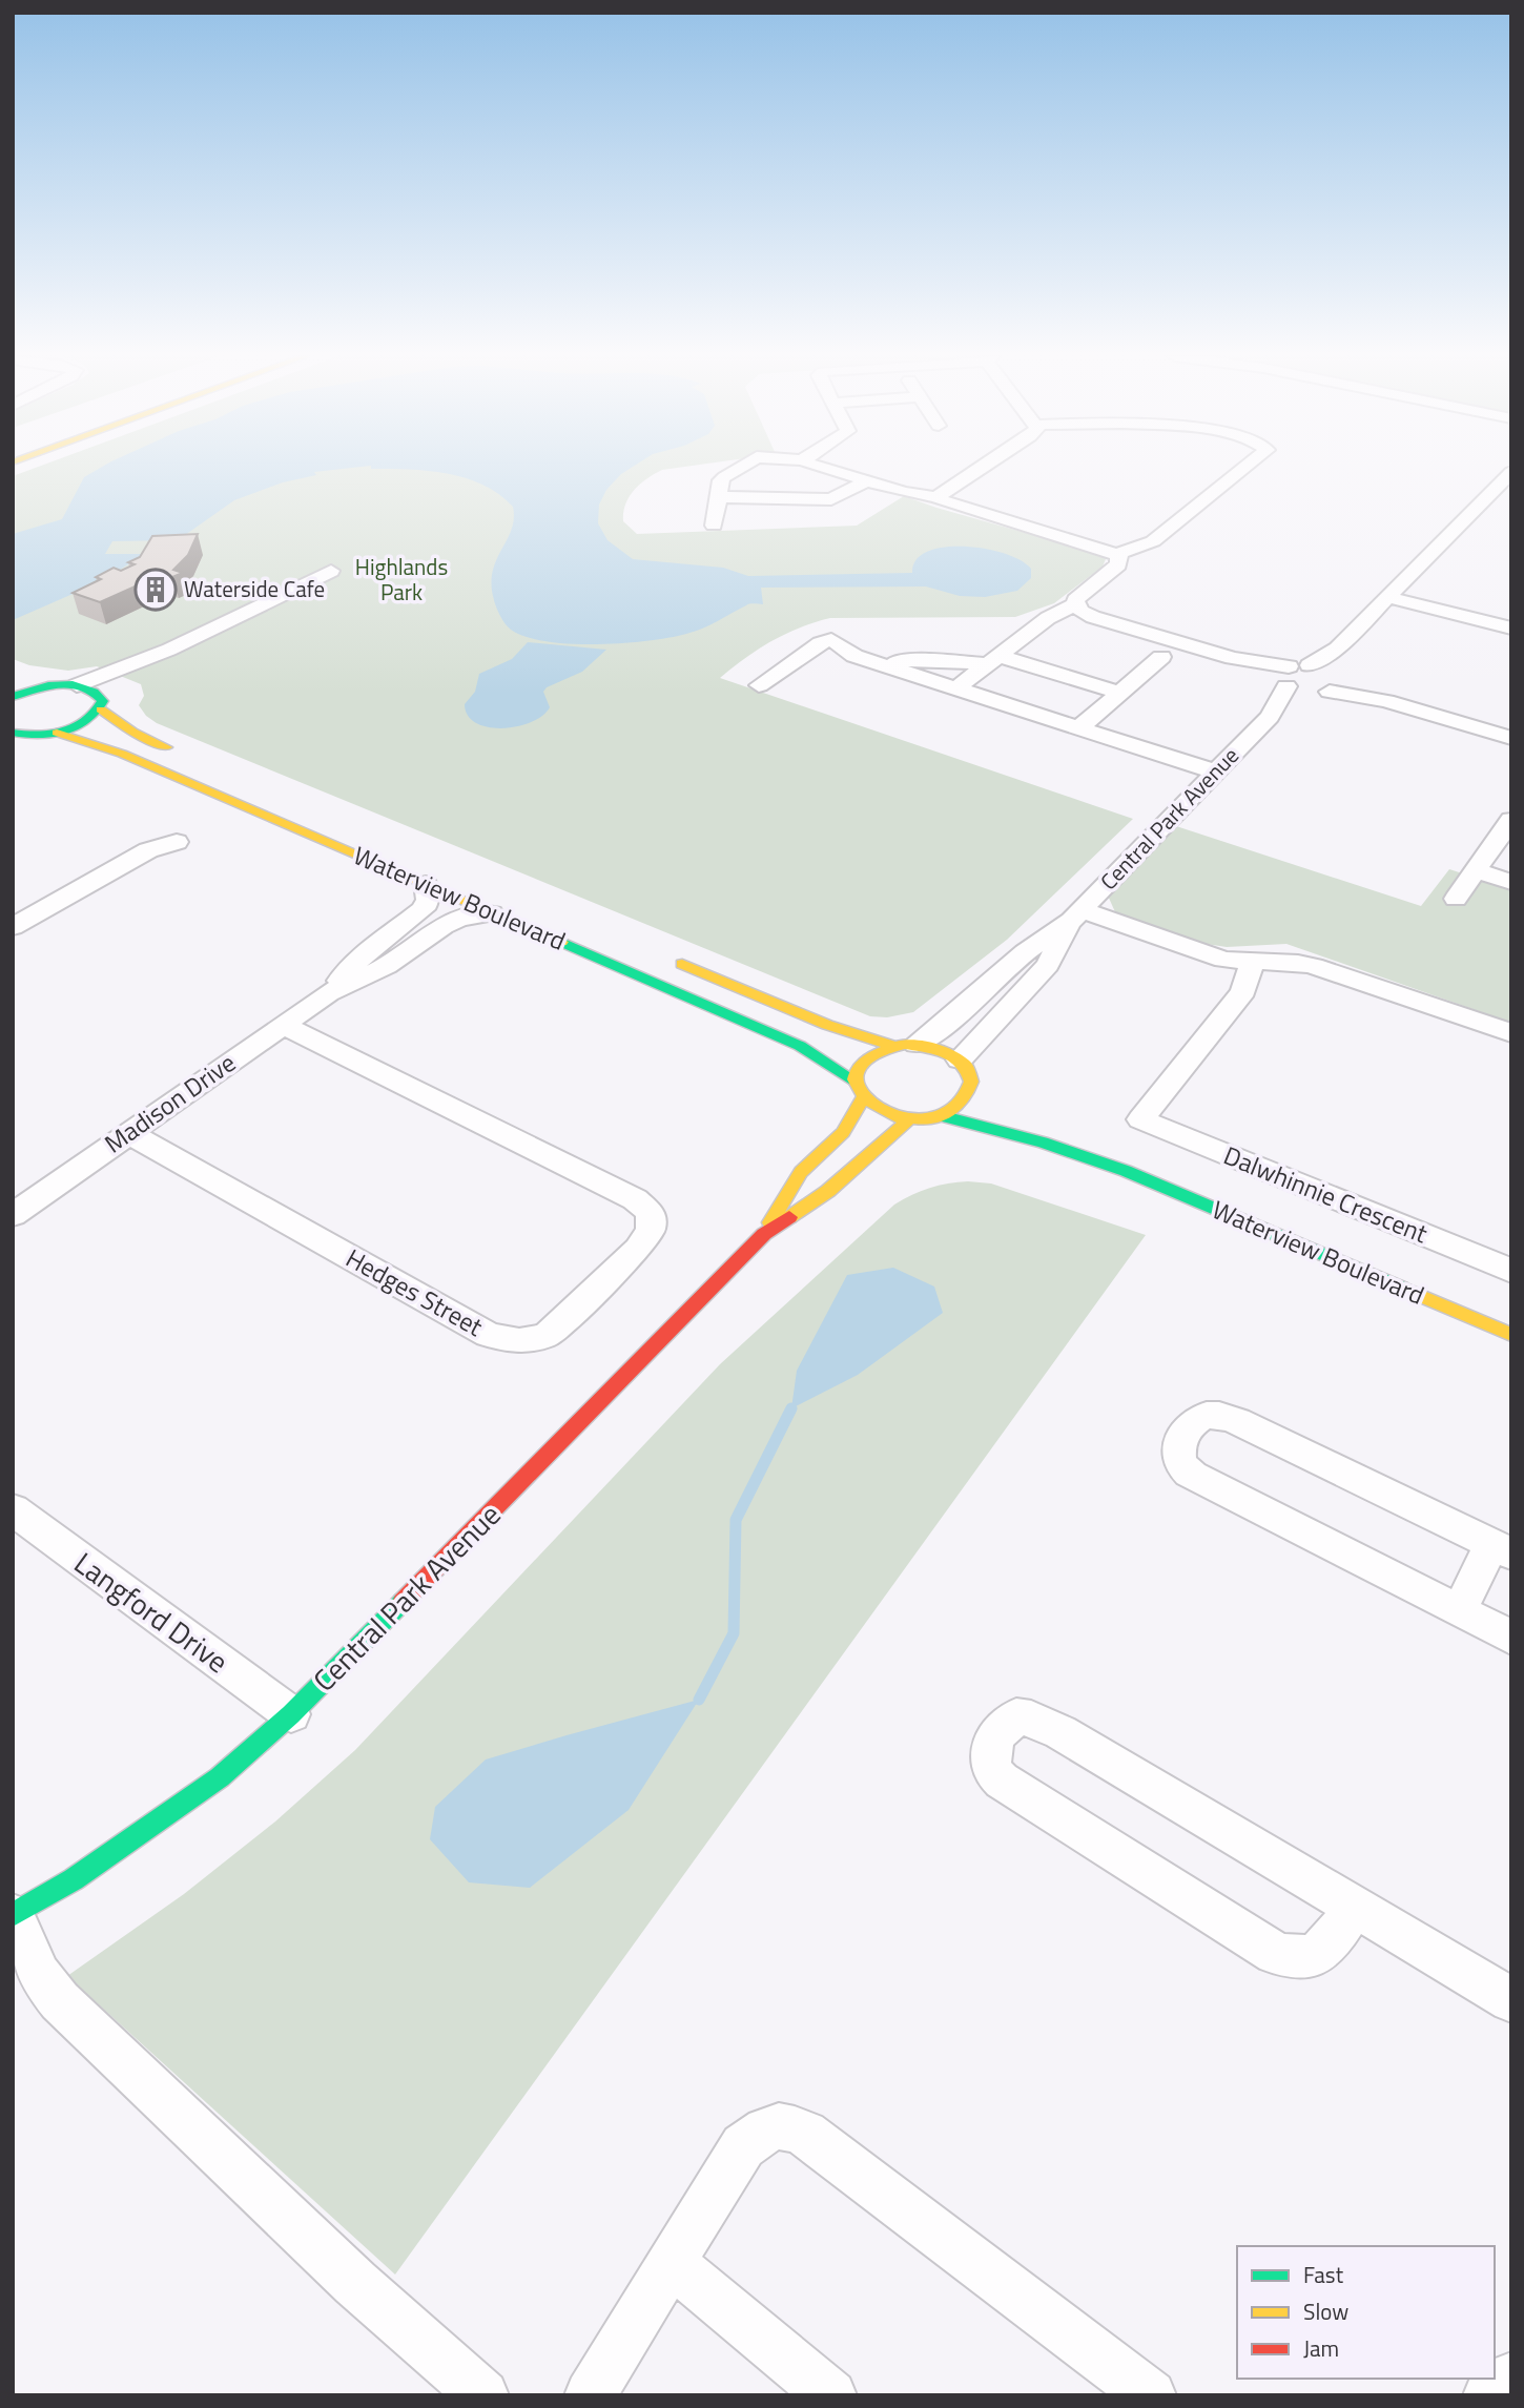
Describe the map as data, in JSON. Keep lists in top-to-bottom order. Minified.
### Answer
{"streets":{"street":["Central Park Avenue","Waterview Boulevard","Madison Drive","Dalwhinnie Crescent","Hedges Street","Langford Drive"]},"crossings":[["Central Park Avenue","Waterview Boulevard"],["Central Park Avenue","Langford Drive"],["Waterview Boulevard","Madison Drive"],["Madison Drive","Hedges Street"]],"parks":["Highlands Park"],"places":{"building":["Waterside Cafe"]},"legend":["Fast","Slow","Jam"]}
